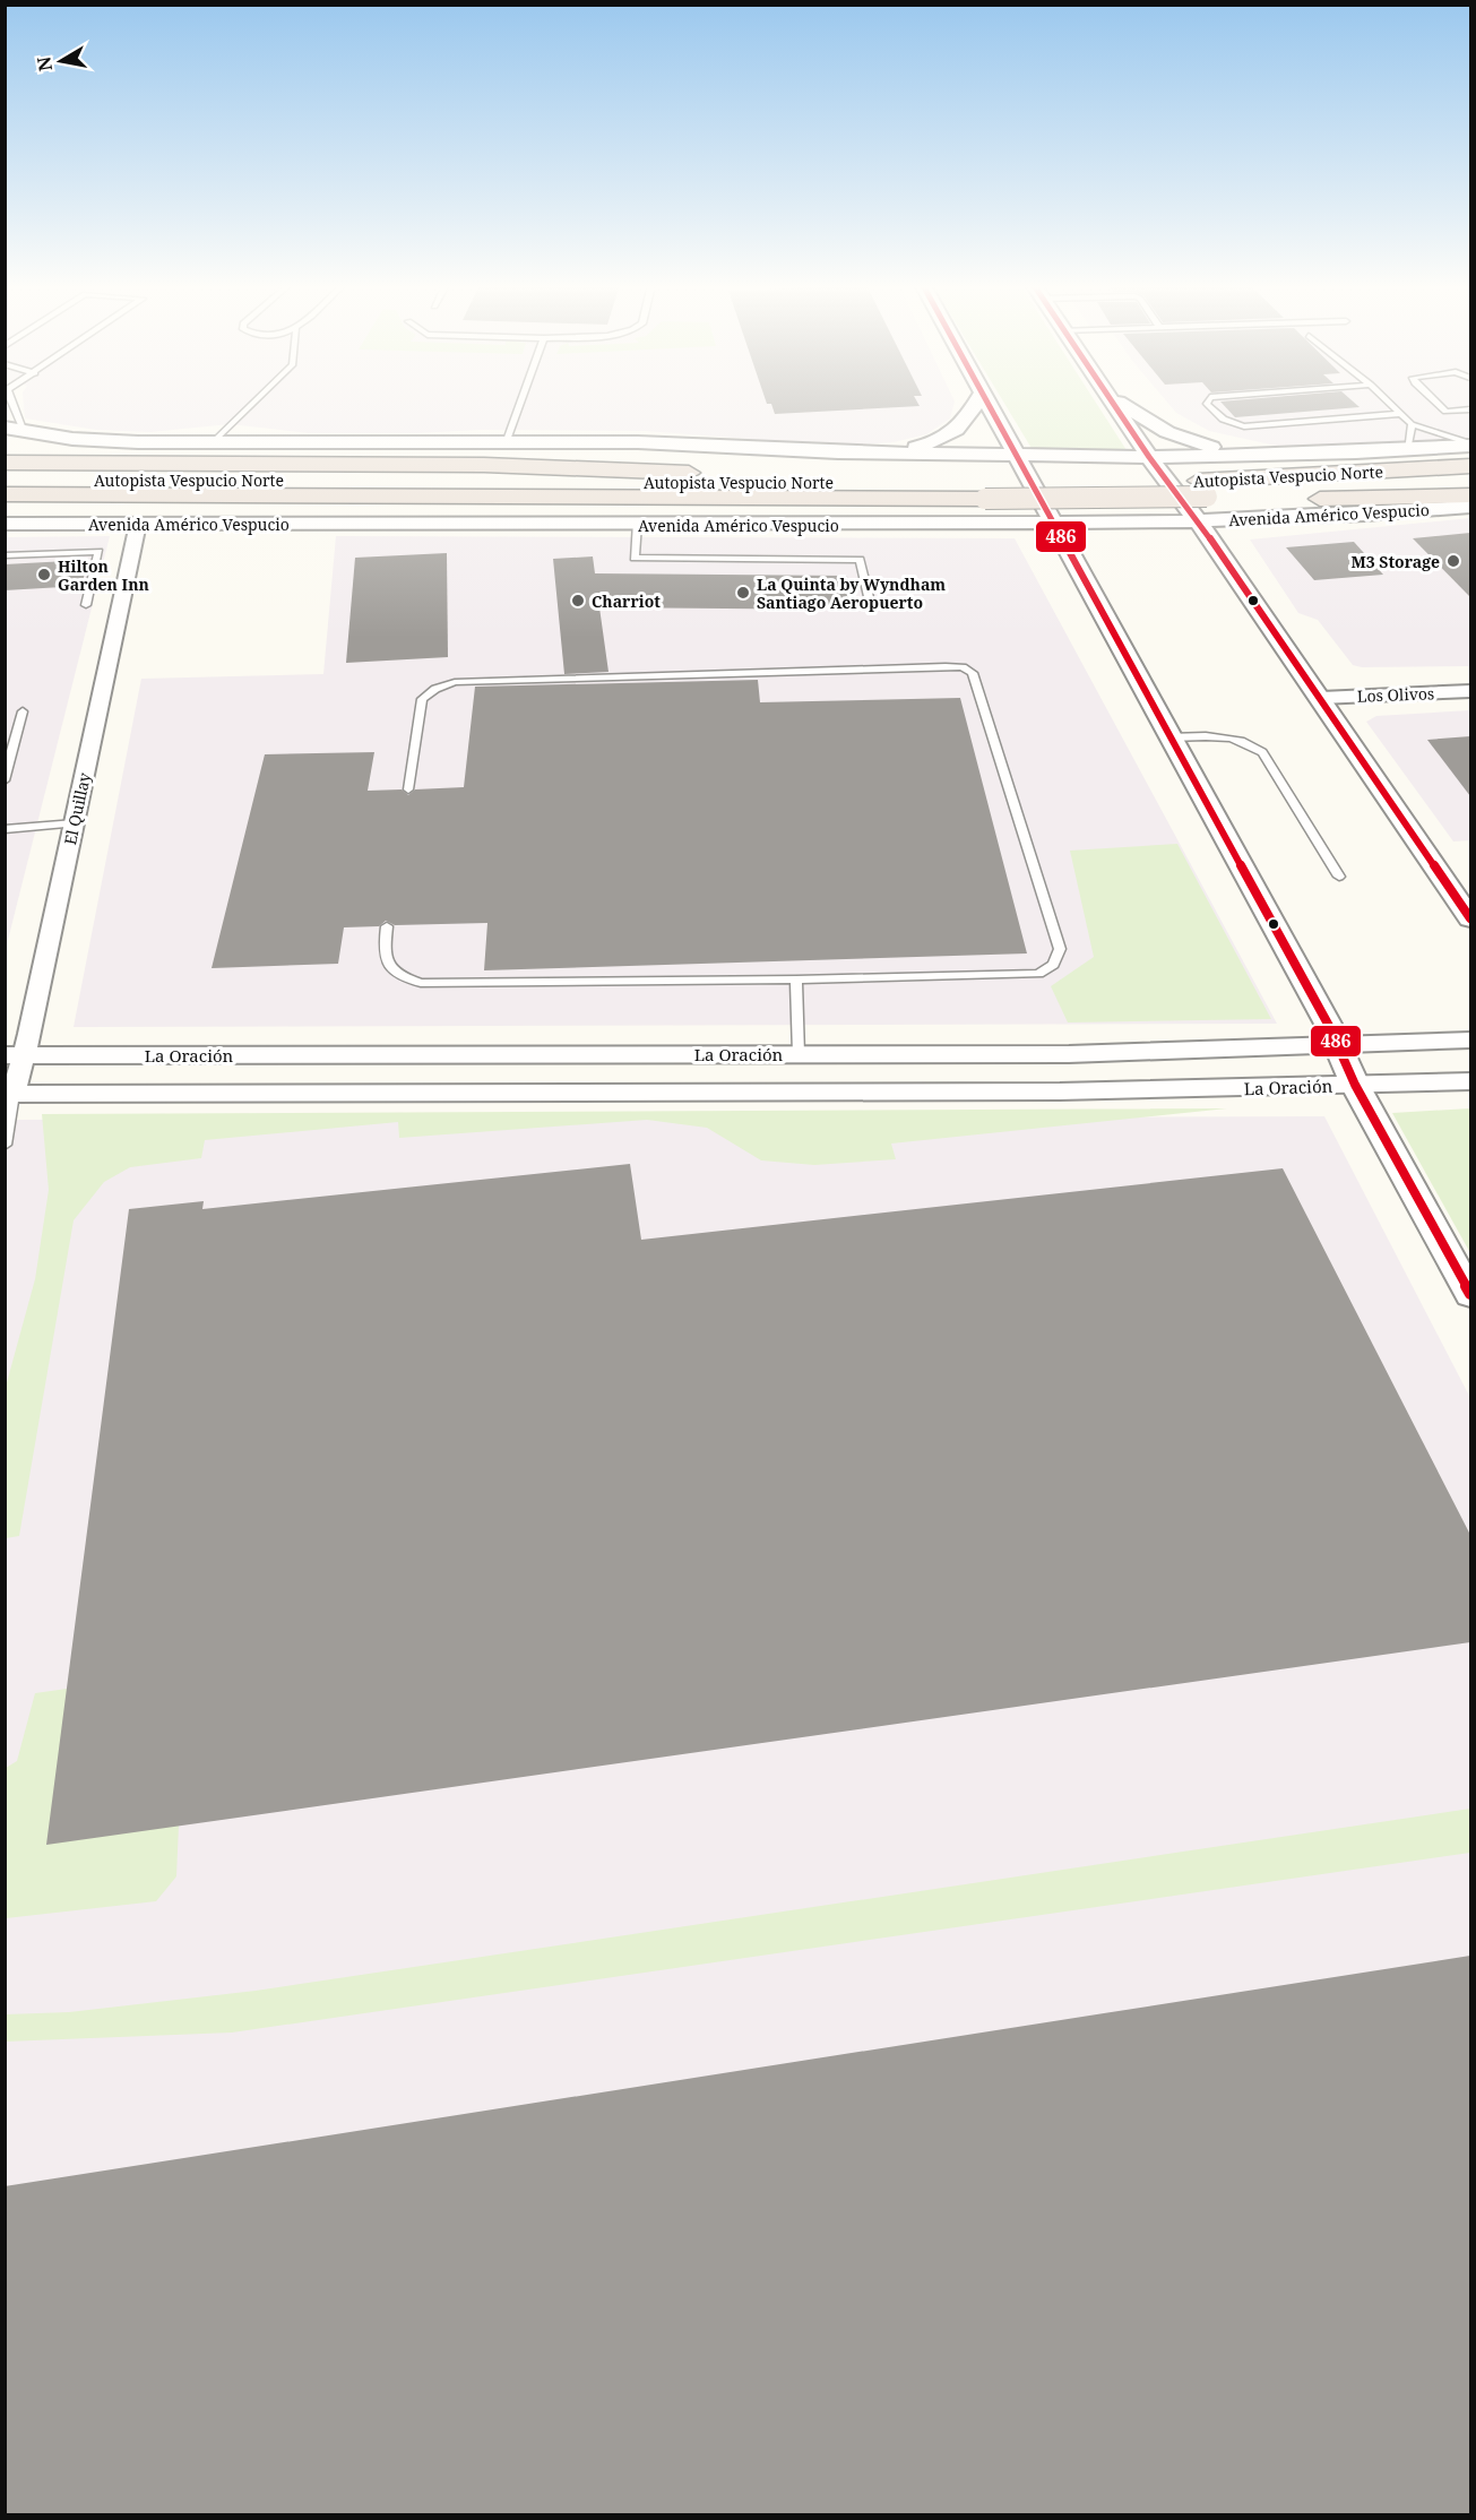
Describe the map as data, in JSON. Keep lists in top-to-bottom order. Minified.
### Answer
{"streets":{"highway":["Autopista Vespucio Norte"],"street":["Avenida Américo Vespucio","Los Olivos","El Quillay","La Oración"]},"crossings":[["Avenida Américo Vespucio","El Quillay"],["El Quillay","La Oración"]],"places":["M3 Storage","Hilton Garden Inn","La Quinta by Wyndham Santiago Aeropuerto","Charriot"],"lines":["transit line 486"],"north":"left"}
